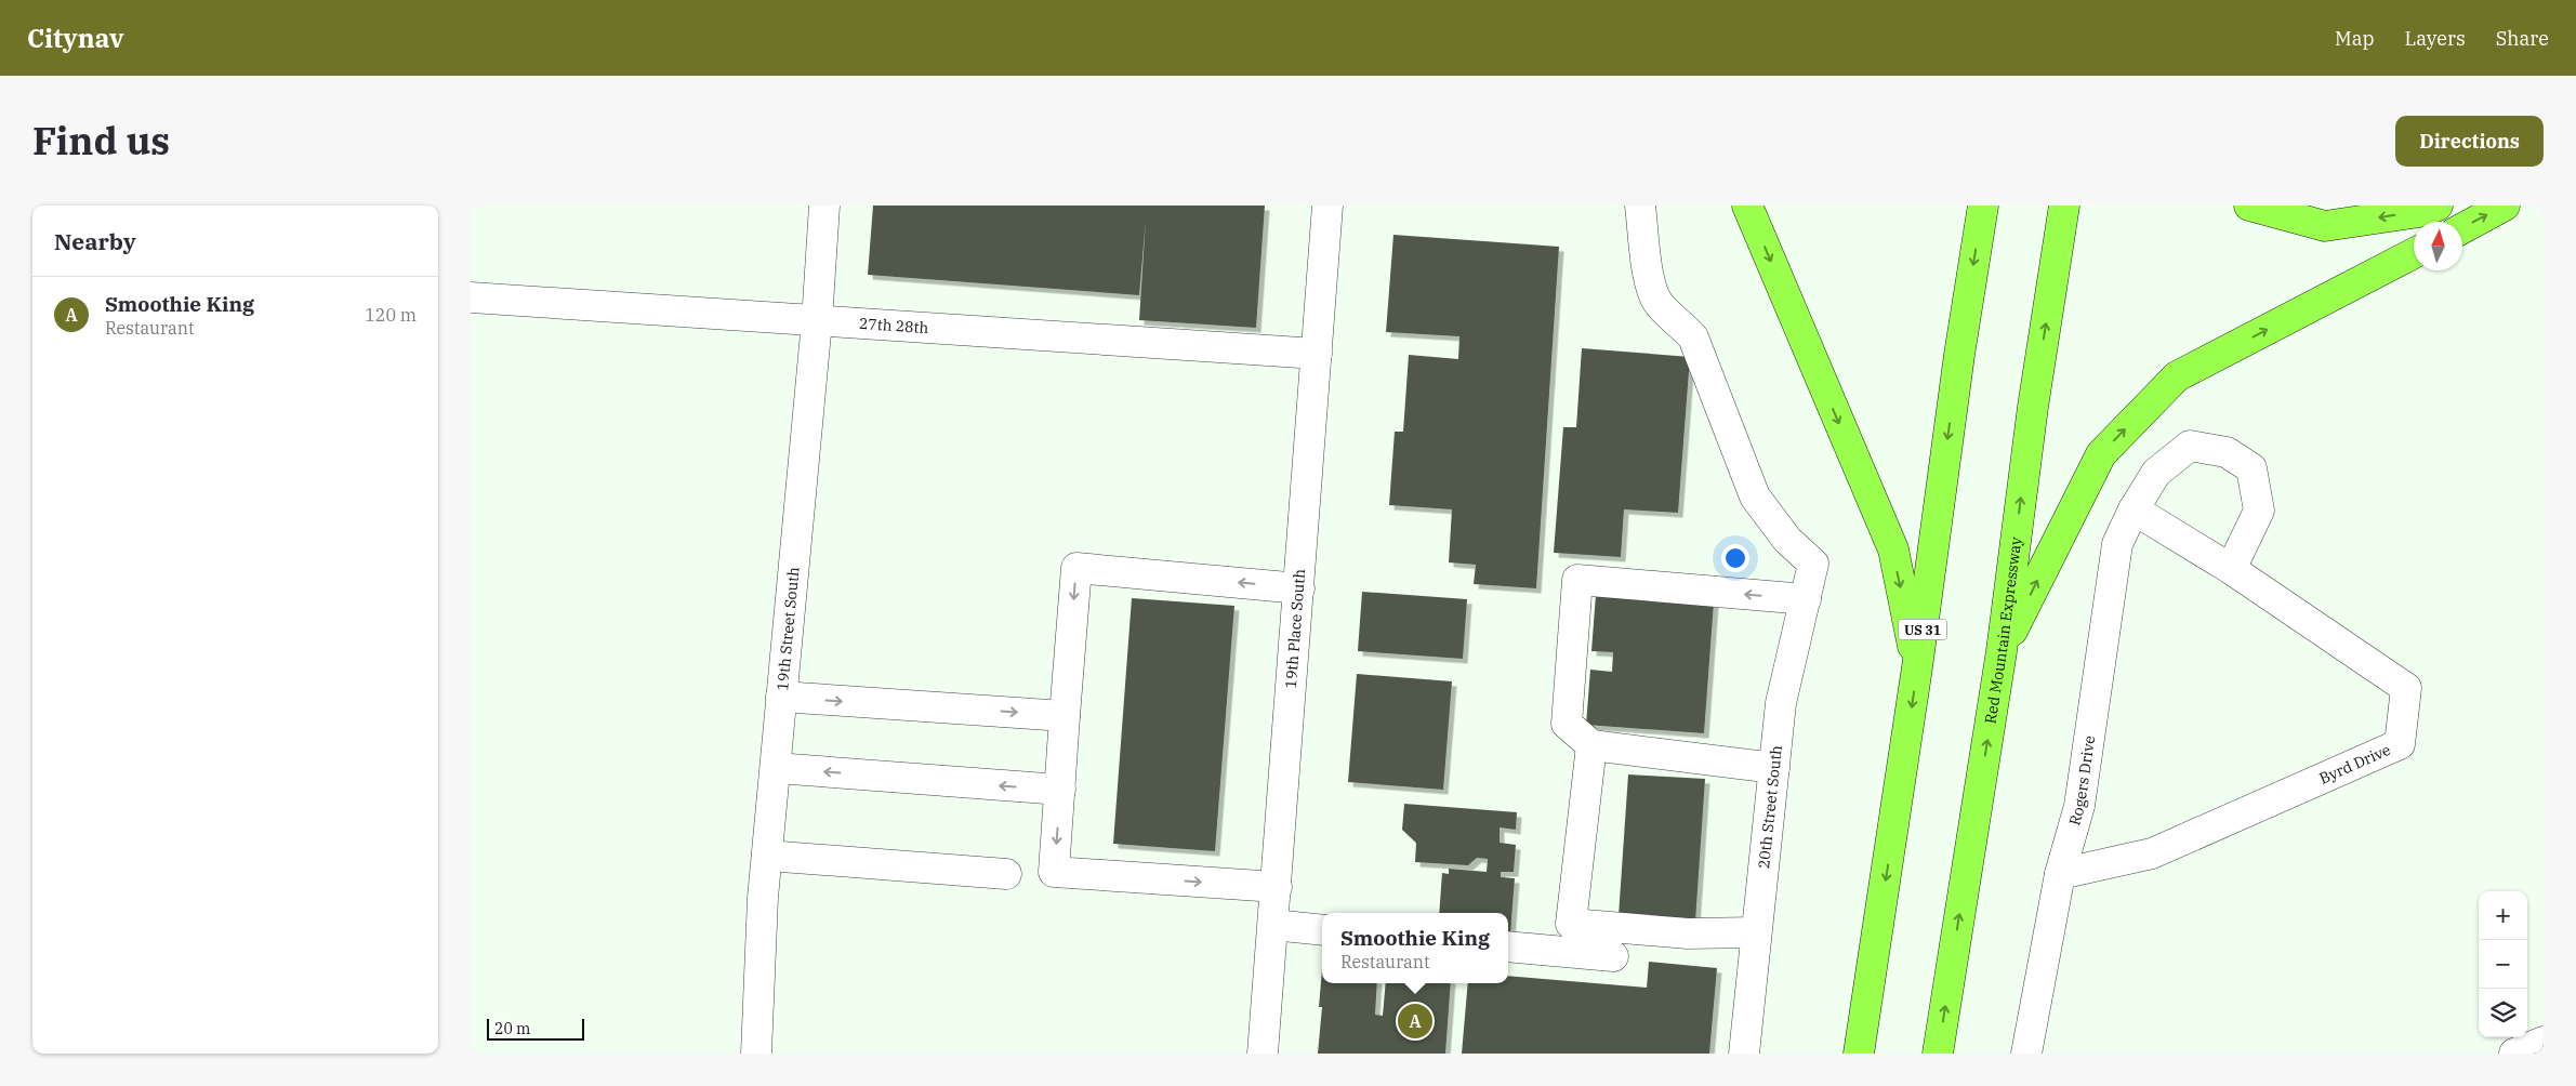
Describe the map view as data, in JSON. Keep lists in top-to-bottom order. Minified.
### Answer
{"streets":{"highway":["US 31","Red Mountain Expressway"],"street":["27th 28th","19th Street South","19th Place South","Byrd Drive","Rogers Drive","20th Street South"]},"crossings":[["27th 28th","19th Street South"],["27th 28th","19th Place South"],["Byrd Drive","Rogers Drive"]],"scale_bar":"20 m","north":"top","page":{"header":"Citynav","nav":["Map","Layers","Share"],"title":"Find us","buttons":"Directions","heading":"Nearby","list":[{"mark":"A","name":"Smoothie King","note":"Restaurant","value":"120 m"}],"map_buttons":["+","−"],"popup":["Smoothie King","Restaurant"],"pins":"A","scale":"20 m"}}
